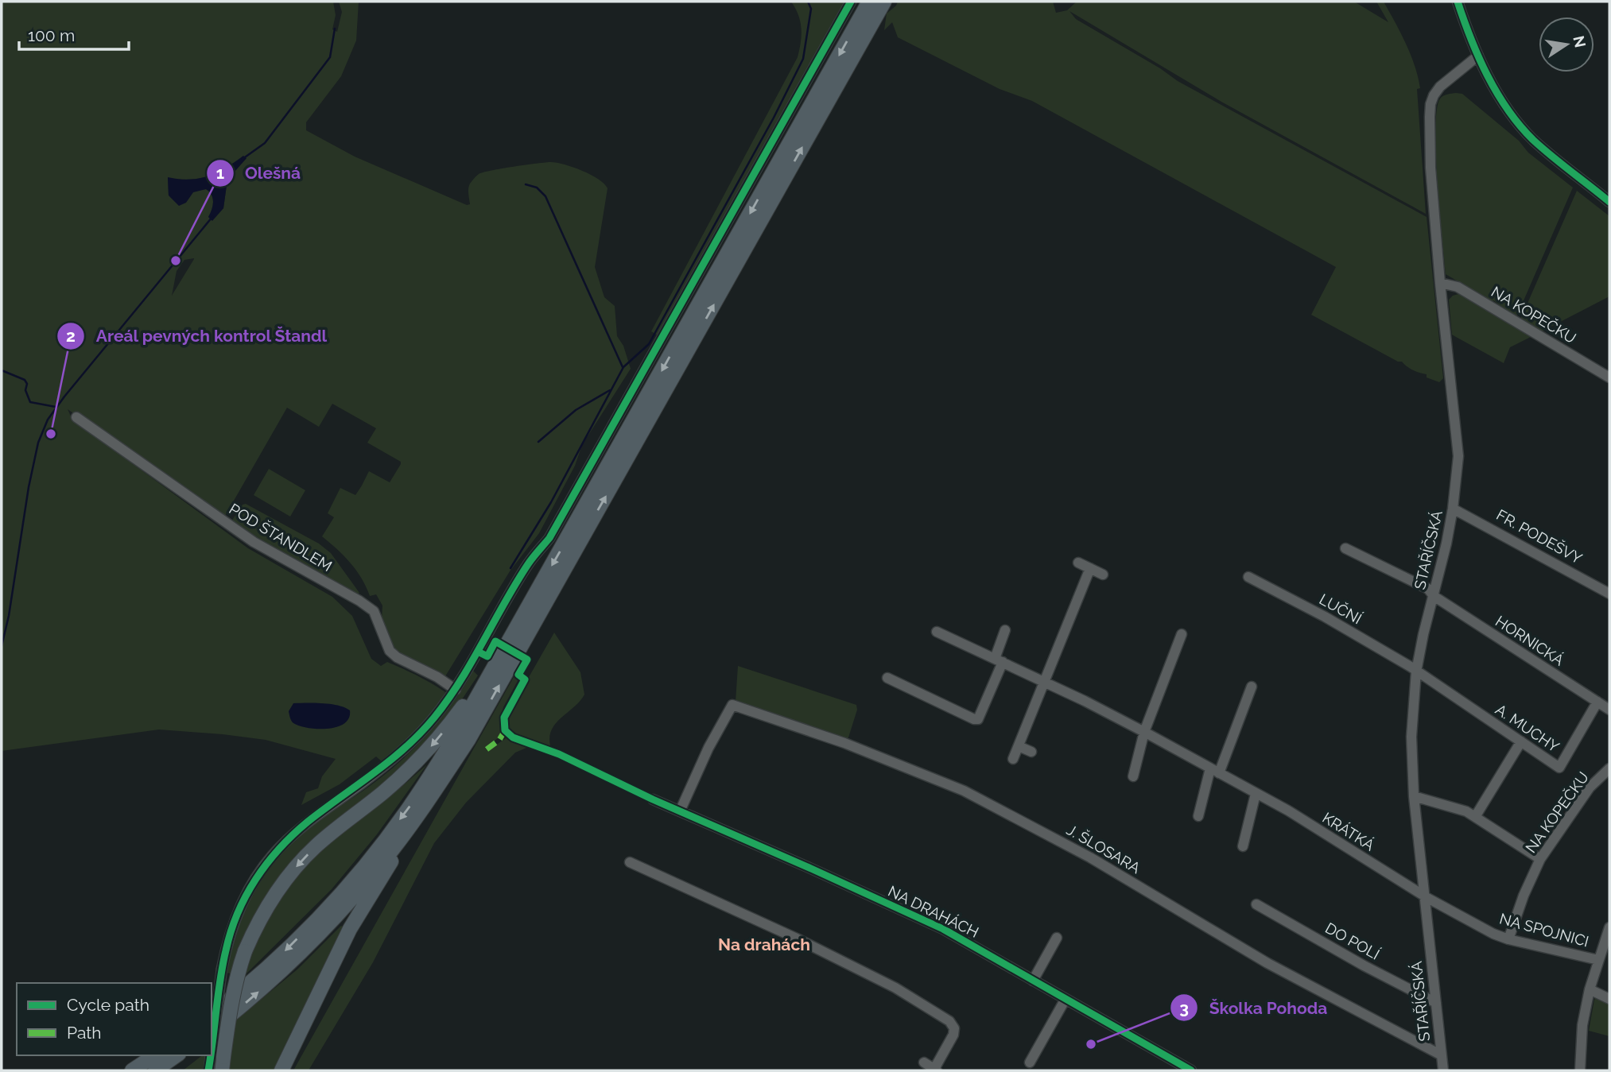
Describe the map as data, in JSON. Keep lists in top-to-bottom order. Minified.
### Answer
{"streets":{"street":["NA KOPEČKU","FR. PODEŠVY","POD ŠTANDLEM","STAŘÍČSKÁ","LUČNÍ","HORNICKÁ","A. MUCHY","KRÁTKÁ","J. ŠLOSARA","NA DRAHÁCH","NA SPOJNICI","DO POLÍ"]},"crossings":[["NA KOPEČKU","STAŘÍČSKÁ"],["NA KOPEČKU","NA SPOJNICI"],["FR. PODEŠVY","STAŘÍČSKÁ"],["STAŘÍČSKÁ","LUČNÍ"],["STAŘÍČSKÁ","HORNICKÁ"],["STAŘÍČSKÁ","A. MUCHY"],["STAŘÍČSKÁ","KRÁTKÁ"],["STAŘÍČSKÁ","J. ŠLOSARA"],["STAŘÍČSKÁ","NA SPOJNICI"],["STAŘÍČSKÁ","DO POLÍ"],["LUČNÍ","A. MUCHY"],["HORNICKÁ","A. MUCHY"],["KRÁTKÁ","NA SPOJNICI"],["J. ŠLOSARA","NA DRAHÁCH"]],"districts":["Na drahách"],"places":["Olešná","Areál pevných kontrol Štandl","Školka Pohoda"],"legend":["Cycle path","Path"],"scale_bar":"100 m","north":"right"}
